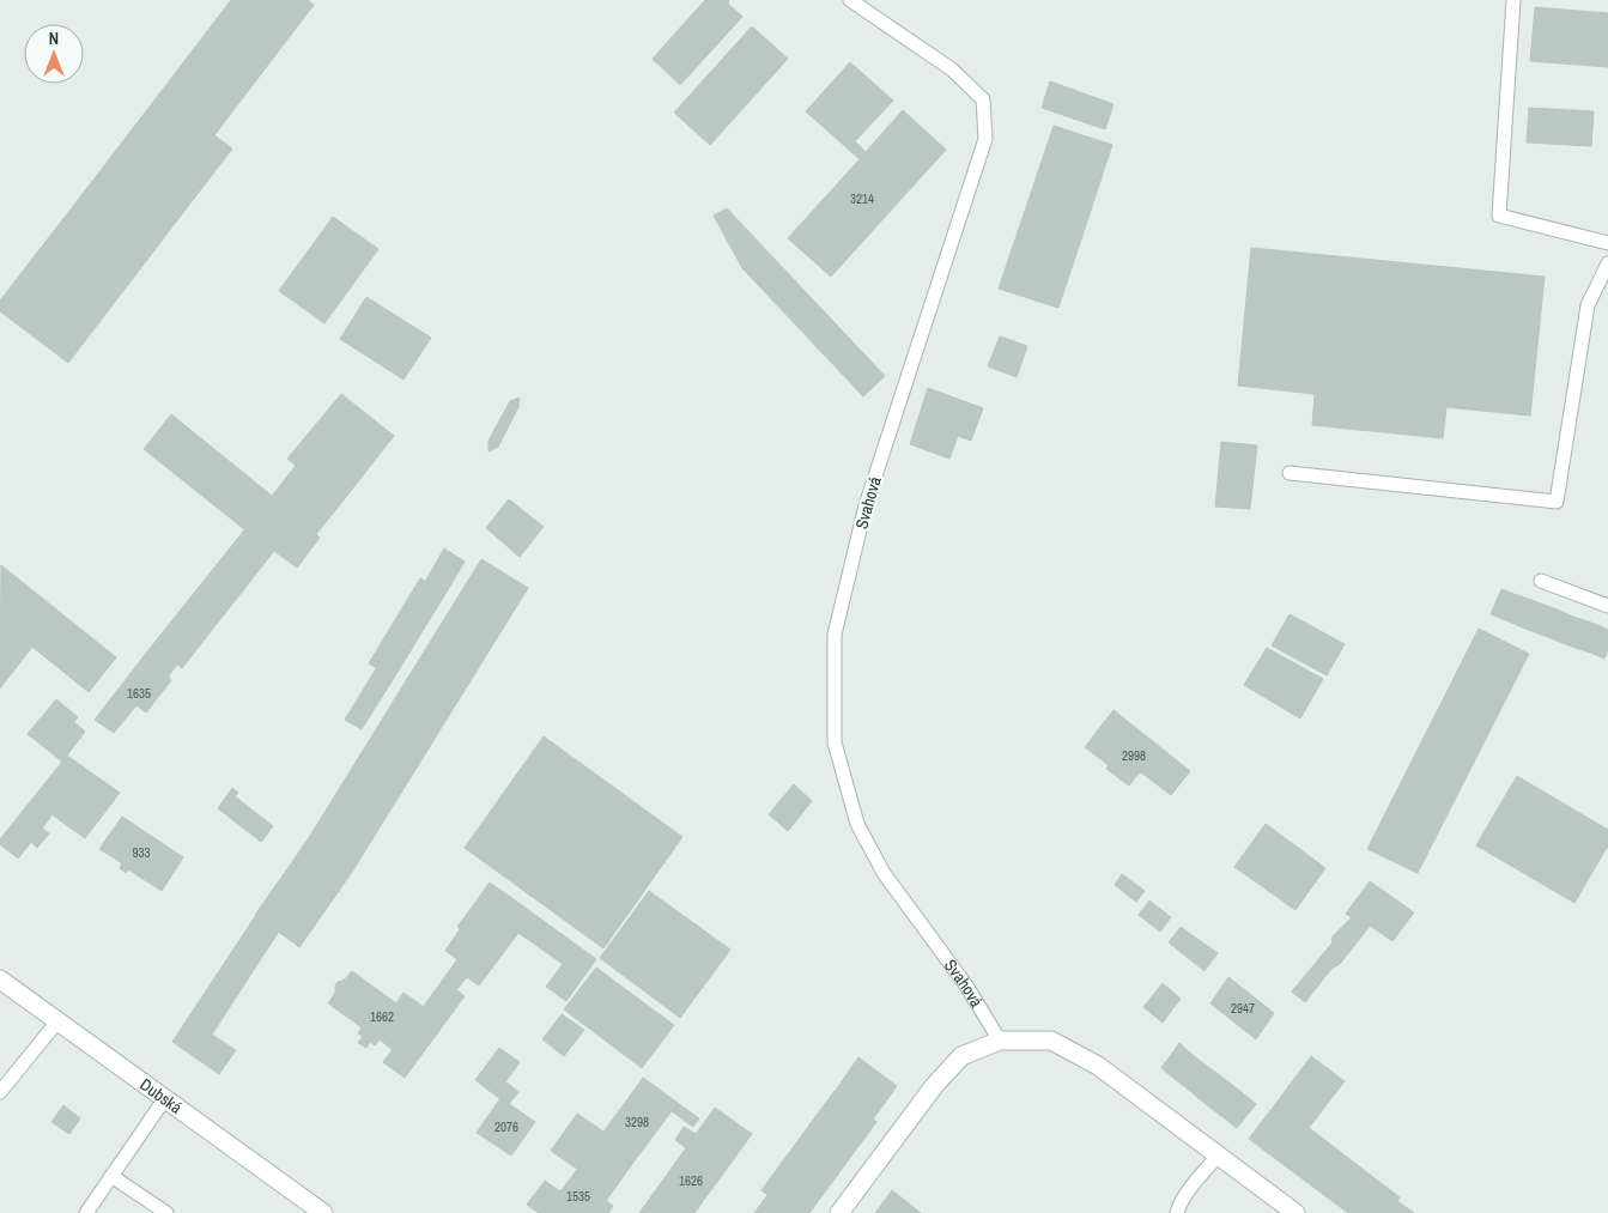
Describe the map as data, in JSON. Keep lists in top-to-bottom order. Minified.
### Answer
{"streets":{"street":["Dubská"],"lane":["Svahová"]},"house_numbers":["3214","1635","2998","933","2947","1662","3298","2076","1626","1535"],"north":"top"}
